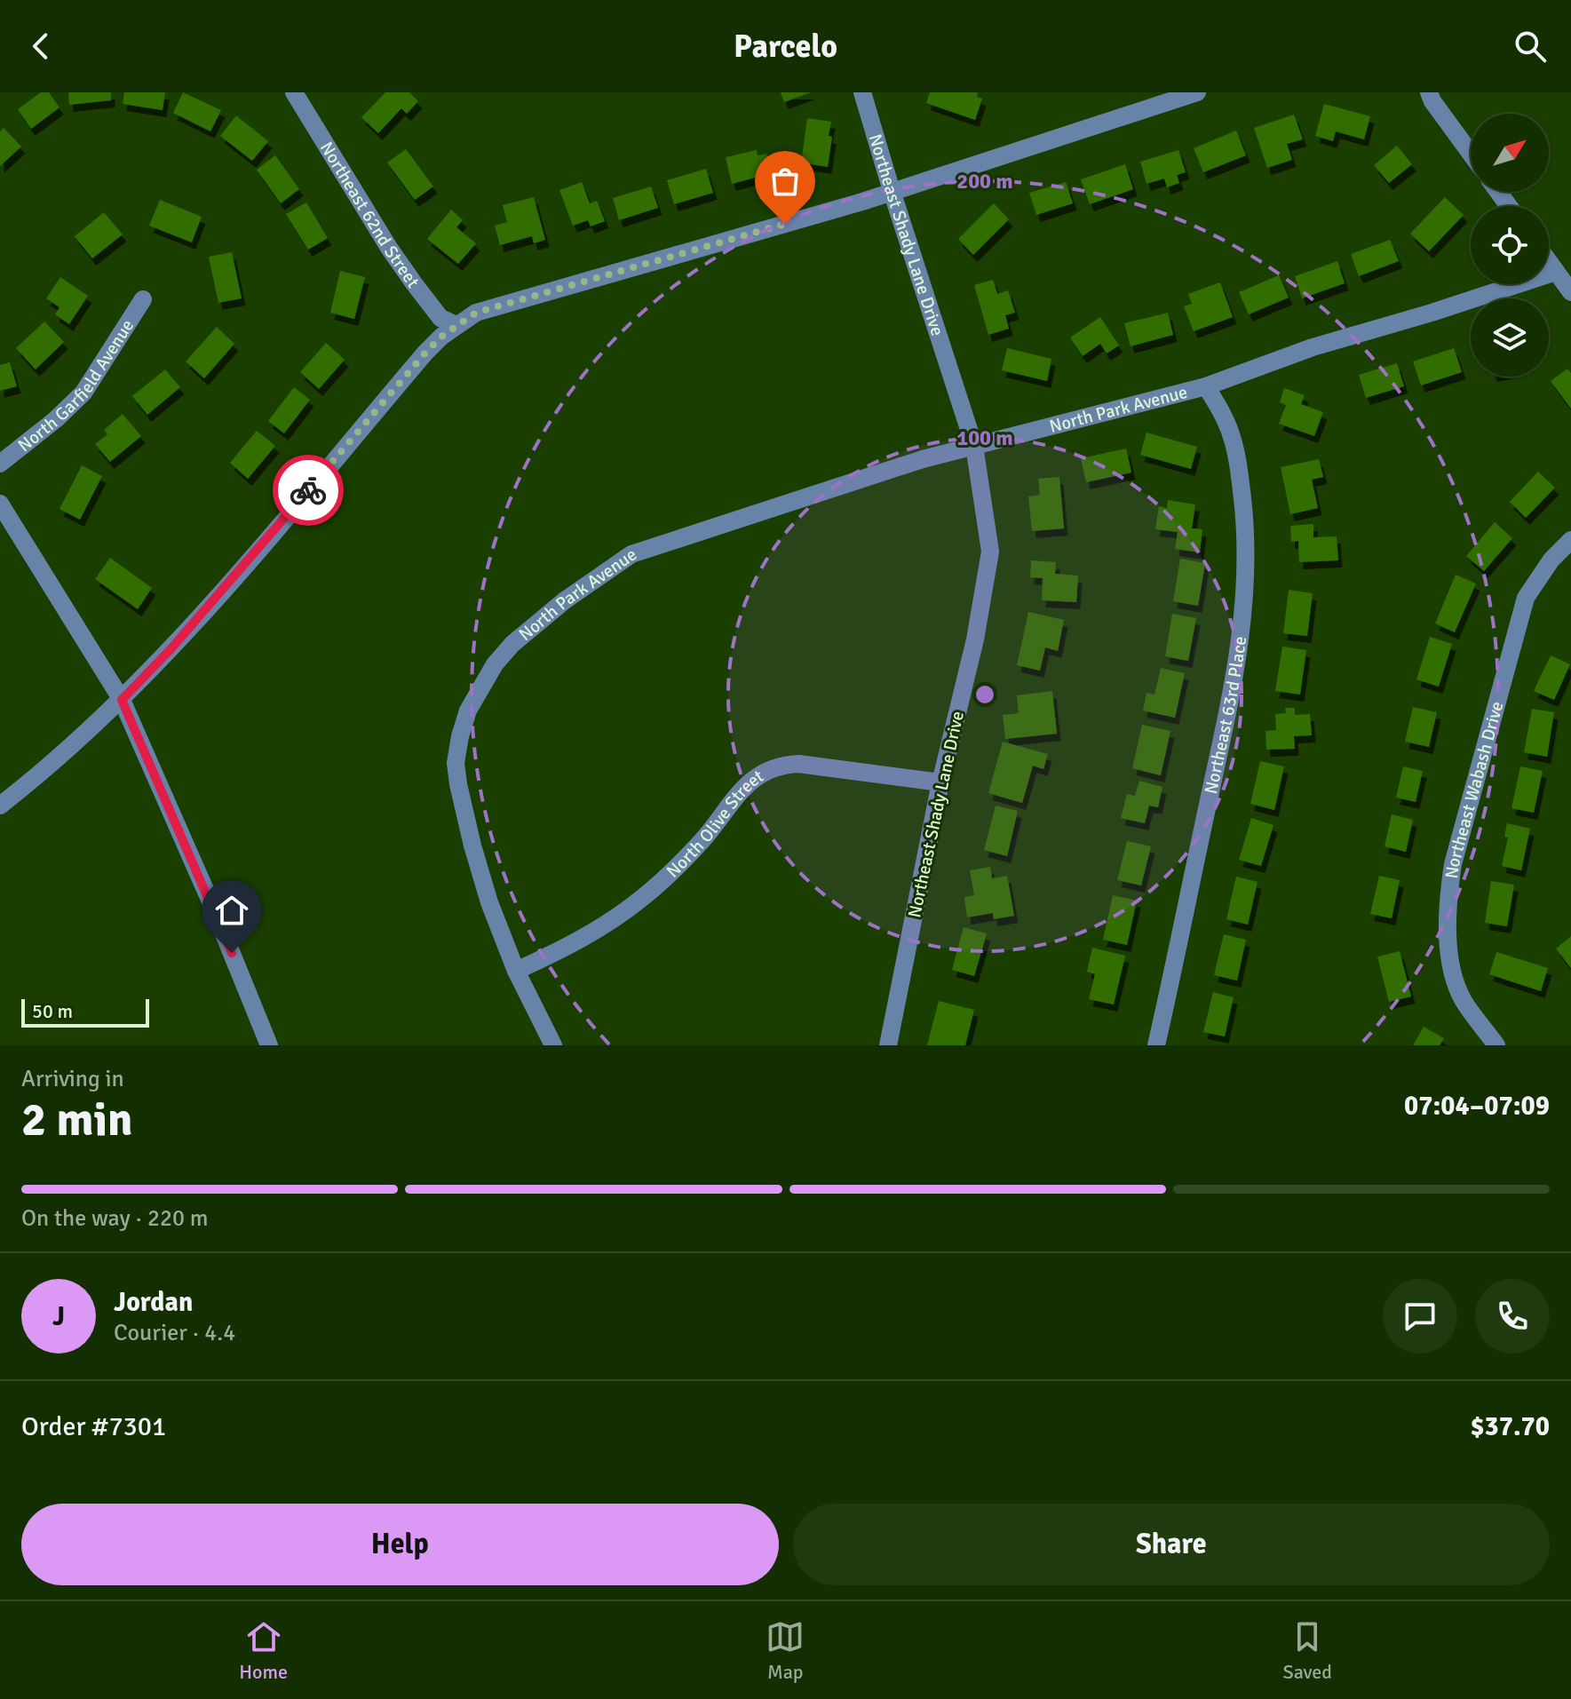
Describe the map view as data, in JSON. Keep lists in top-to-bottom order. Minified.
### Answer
{"streets":{"street":["Northeast 62nd Street","Northeast Shady Lane Drive","North Garfield Avenue","North Park Avenue","Northeast 63rd Place","Northeast Wabash Drive","North Olive Street"]},"crossings":[["Northeast Shady Lane Drive","North Park Avenue"],["Northeast Shady Lane Drive","North Olive Street"],["North Park Avenue","Northeast 63rd Place"],["North Park Avenue","North Olive Street"]],"scale_bar":"50 m","north":"top right","page":{"header":"Parcelo","scale":"50 m","heading":["2 min","Arriving in","07:04–07:09"],"panel":["Jordan","Courier · 4.4","Order #7301","$37.70"],"bar":"On the way · 220 m","round":"J","buttons":["Help","Share"],"tabs":["Home","Map","Saved"]},"rings":["200 m","100 m"]}
